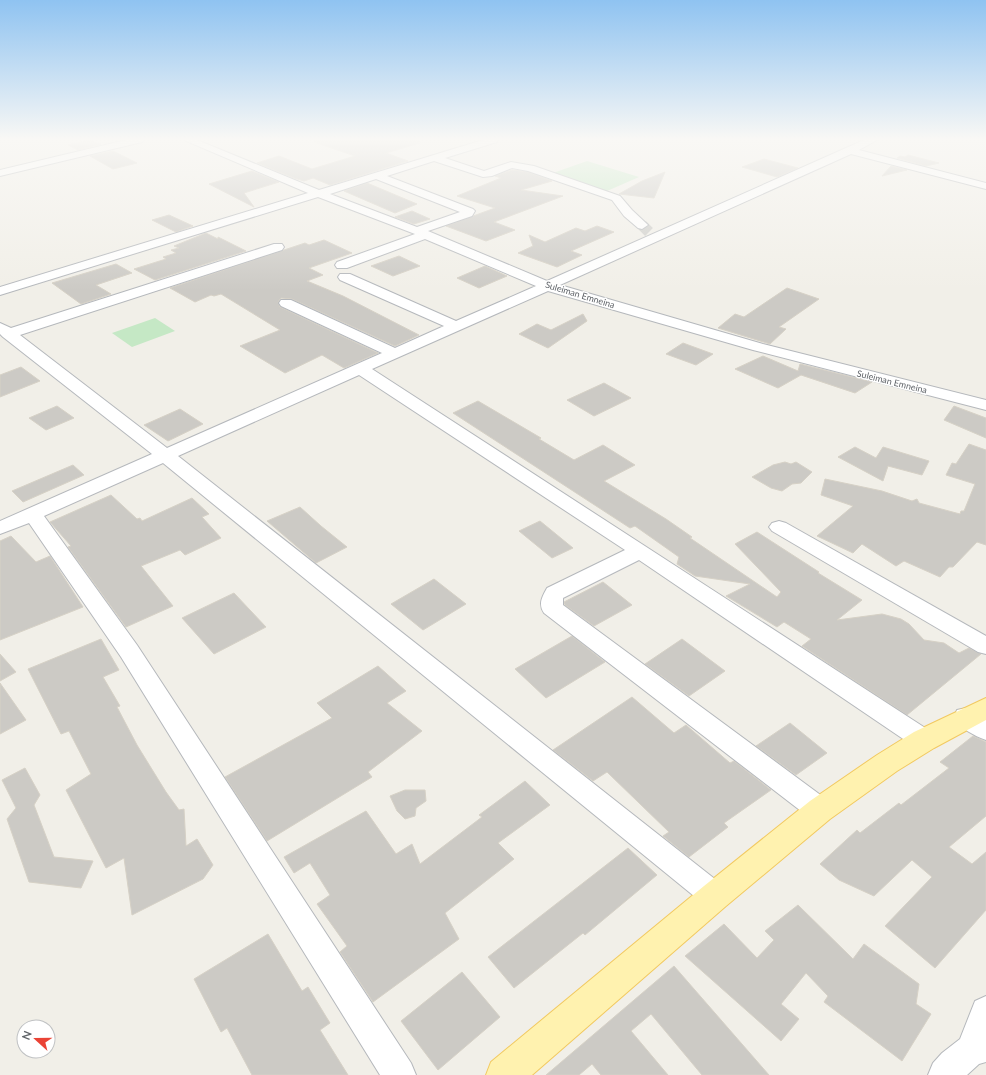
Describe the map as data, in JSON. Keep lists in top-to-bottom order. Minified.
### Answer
{"streets":{"street":["Suleiman Emneina"]},"north":"left"}
